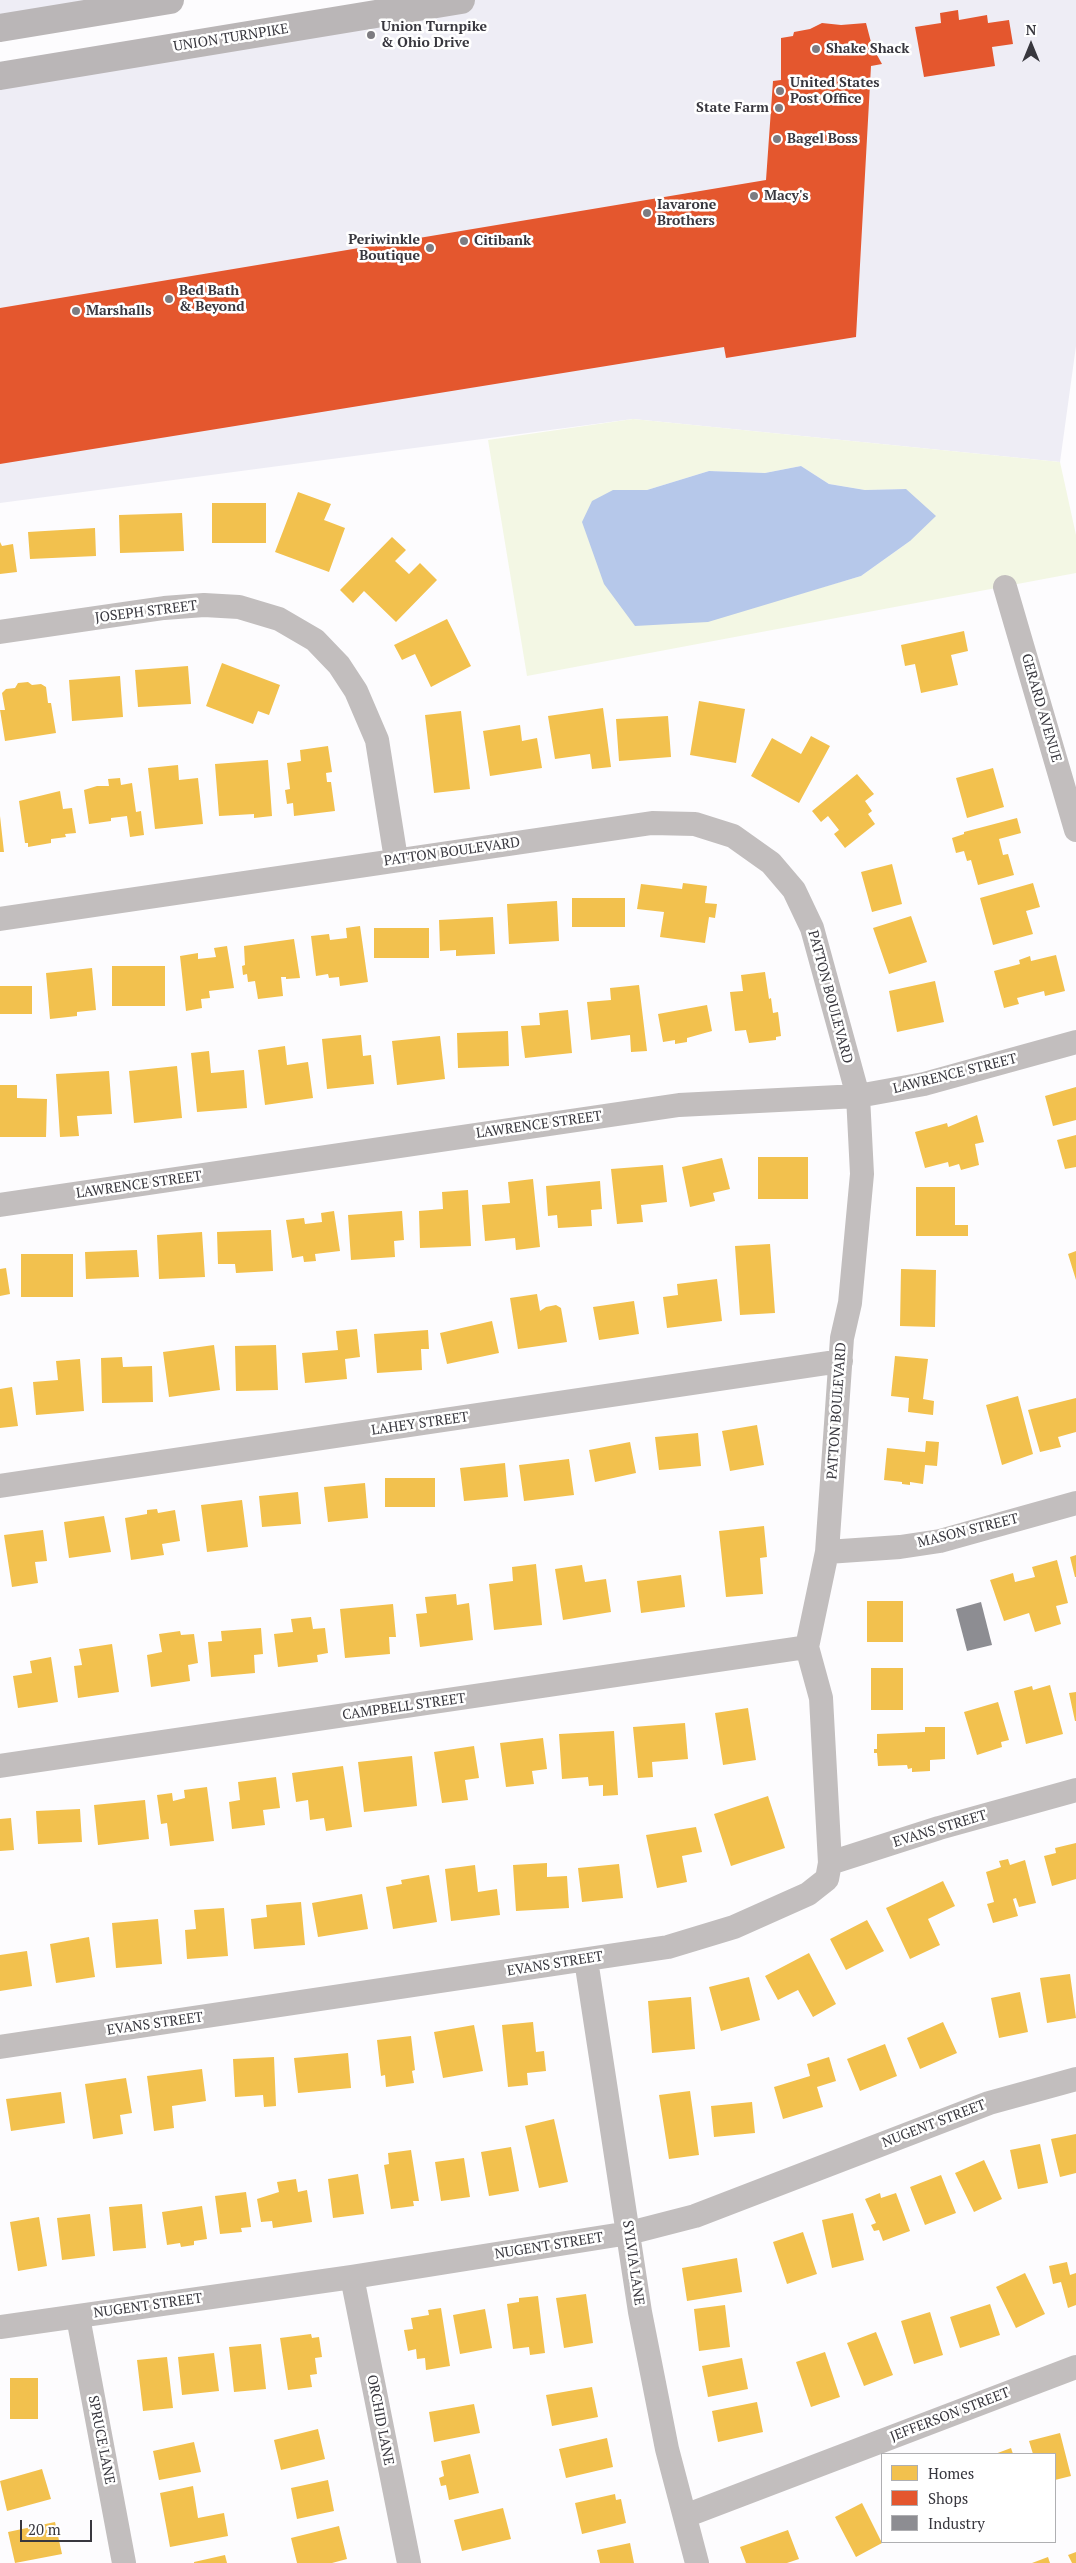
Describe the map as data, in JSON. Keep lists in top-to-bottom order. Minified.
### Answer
{"streets":{"main road":["UNION TURNPIKE"],"street":["JOSEPH STREET","GERARD AVENUE","PATTON BOULEVARD","LAWRENCE STREET","LAHEY STREET","MASON STREET","CAMPBELL STREET","EVANS STREET","NUGENT STREET","SYLVIA LANE","JEFFERSON STREET","ORCHID LANE","SPRUCE LANE"]},"crossings":[["JOSEPH STREET","PATTON BOULEVARD"],["PATTON BOULEVARD","LAWRENCE STREET"],["PATTON BOULEVARD","LAHEY STREET"],["PATTON BOULEVARD","MASON STREET"],["PATTON BOULEVARD","CAMPBELL STREET"],["PATTON BOULEVARD","EVANS STREET"],["EVANS STREET","SYLVIA LANE"],["NUGENT STREET","SYLVIA LANE"],["NUGENT STREET","ORCHID LANE"],["NUGENT STREET","SPRUCE LANE"],["SYLVIA LANE","JEFFERSON STREET"]],"places":["Union Turnpike & Ohio Drive","Shake Shack","United States Post Office","State Farm","Bagel Boss","Macy's","Iavarone Brothers","Citibank","Periwinkle Boutique","Bed Bath & Beyond","Marshalls"],"legend":["Homes","Shops","Industry"],"scale_bar":"20 m","north":"top"}
